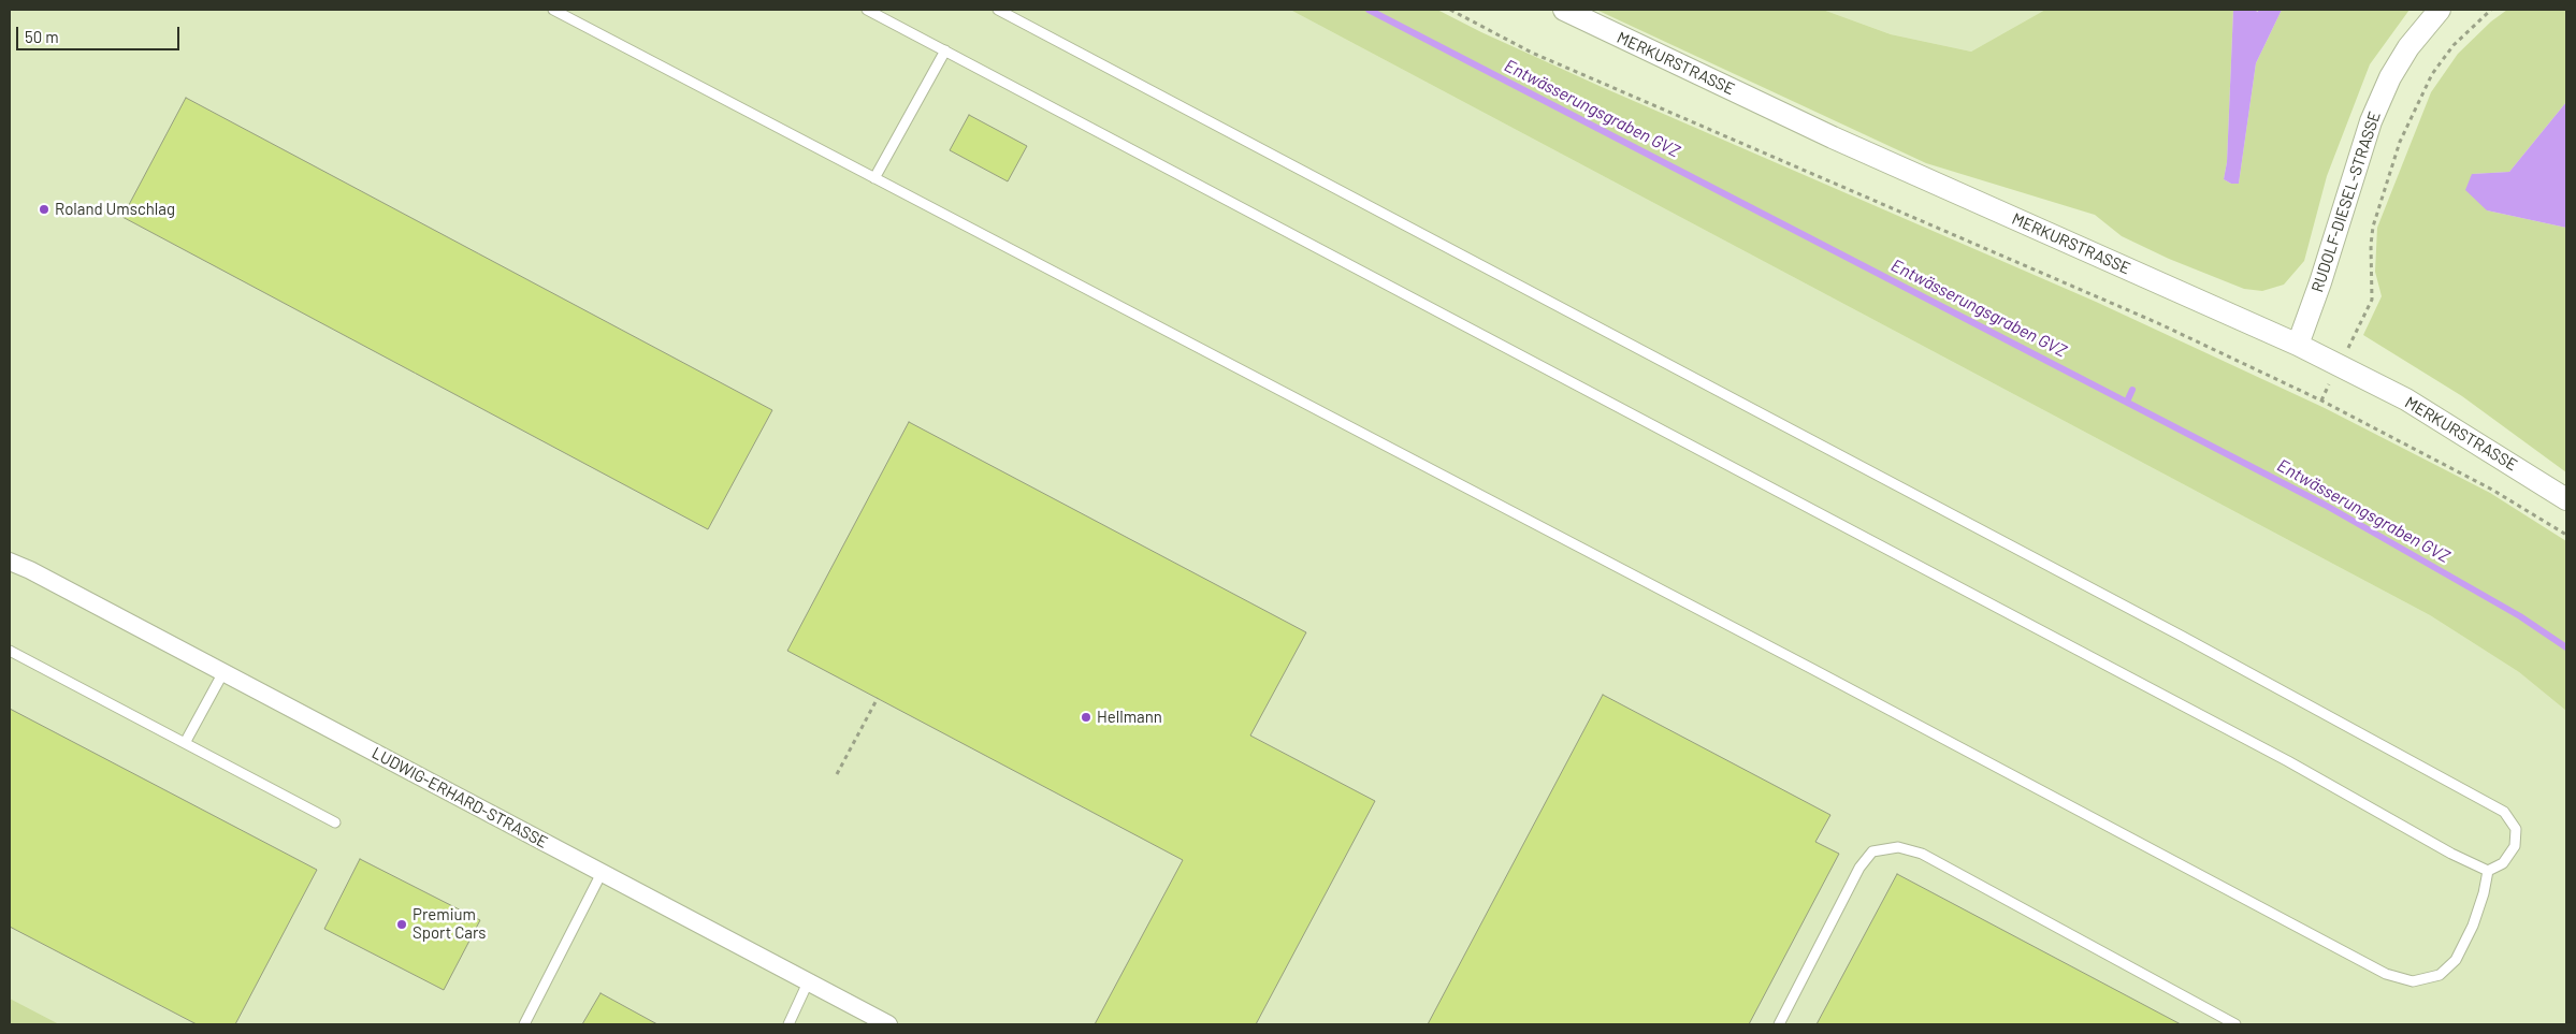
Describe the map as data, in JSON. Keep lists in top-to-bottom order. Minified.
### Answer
{"streets":{"street":["MERKURSTRASSE","RUDOLF-DIESEL-STRASSE","LUDWIG-ERHARD-STRASSE"]},"crossings":[["MERKURSTRASSE","RUDOLF-DIESEL-STRASSE"]],"water":["Entwässerungsgraben GVZ"],"places":["Roland Umschlag","Hellmann","Premium Sport Cars"],"scale_bar":"50 m"}
